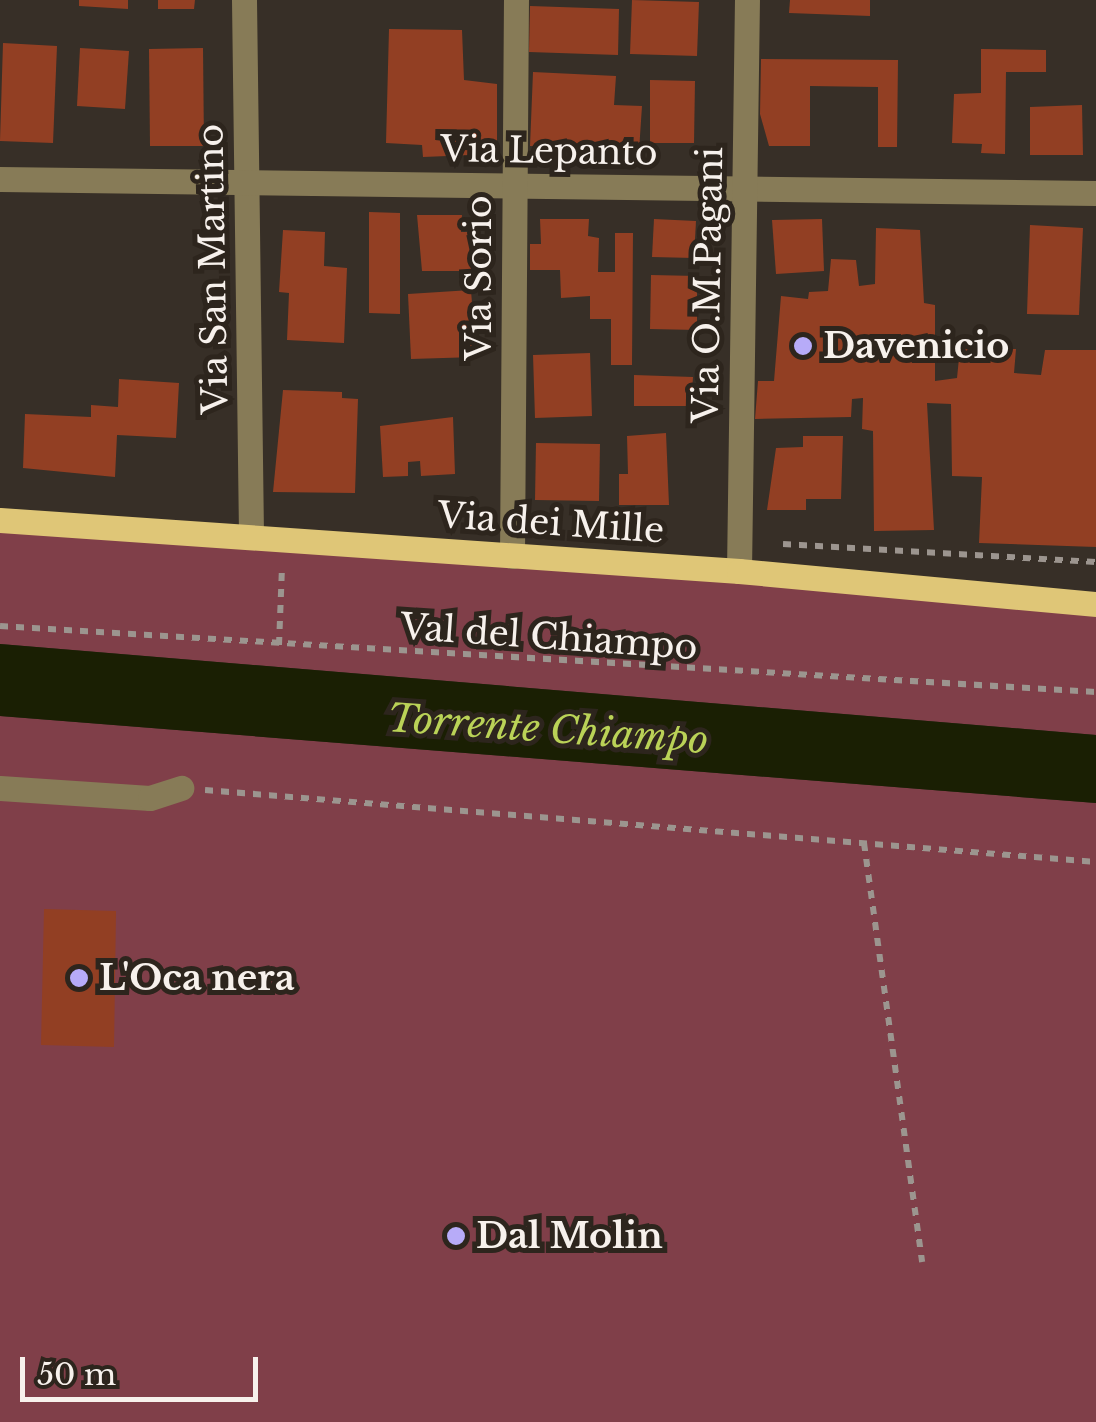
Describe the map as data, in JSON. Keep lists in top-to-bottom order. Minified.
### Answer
{"streets":{"main road":["Via dei Mille"],"street":["Via Lepanto","Via San Martino","Via Sorio","Via O.M.Pagani"],"path":["Val del Chiampo"]},"crossings":[["Via Lepanto","Via San Martino"],["Via Lepanto","Via Sorio"],["Via Lepanto","Via O.M.Pagani"],["Via San Martino","Via dei Mille"],["Via Sorio","Via dei Mille"],["Via O.M.Pagani","Via dei Mille"]],"water":["Torrente Chiampo"],"places":["Davenicio","L'Oca nera","Dal Molin"],"scale_bar":"50 m"}
